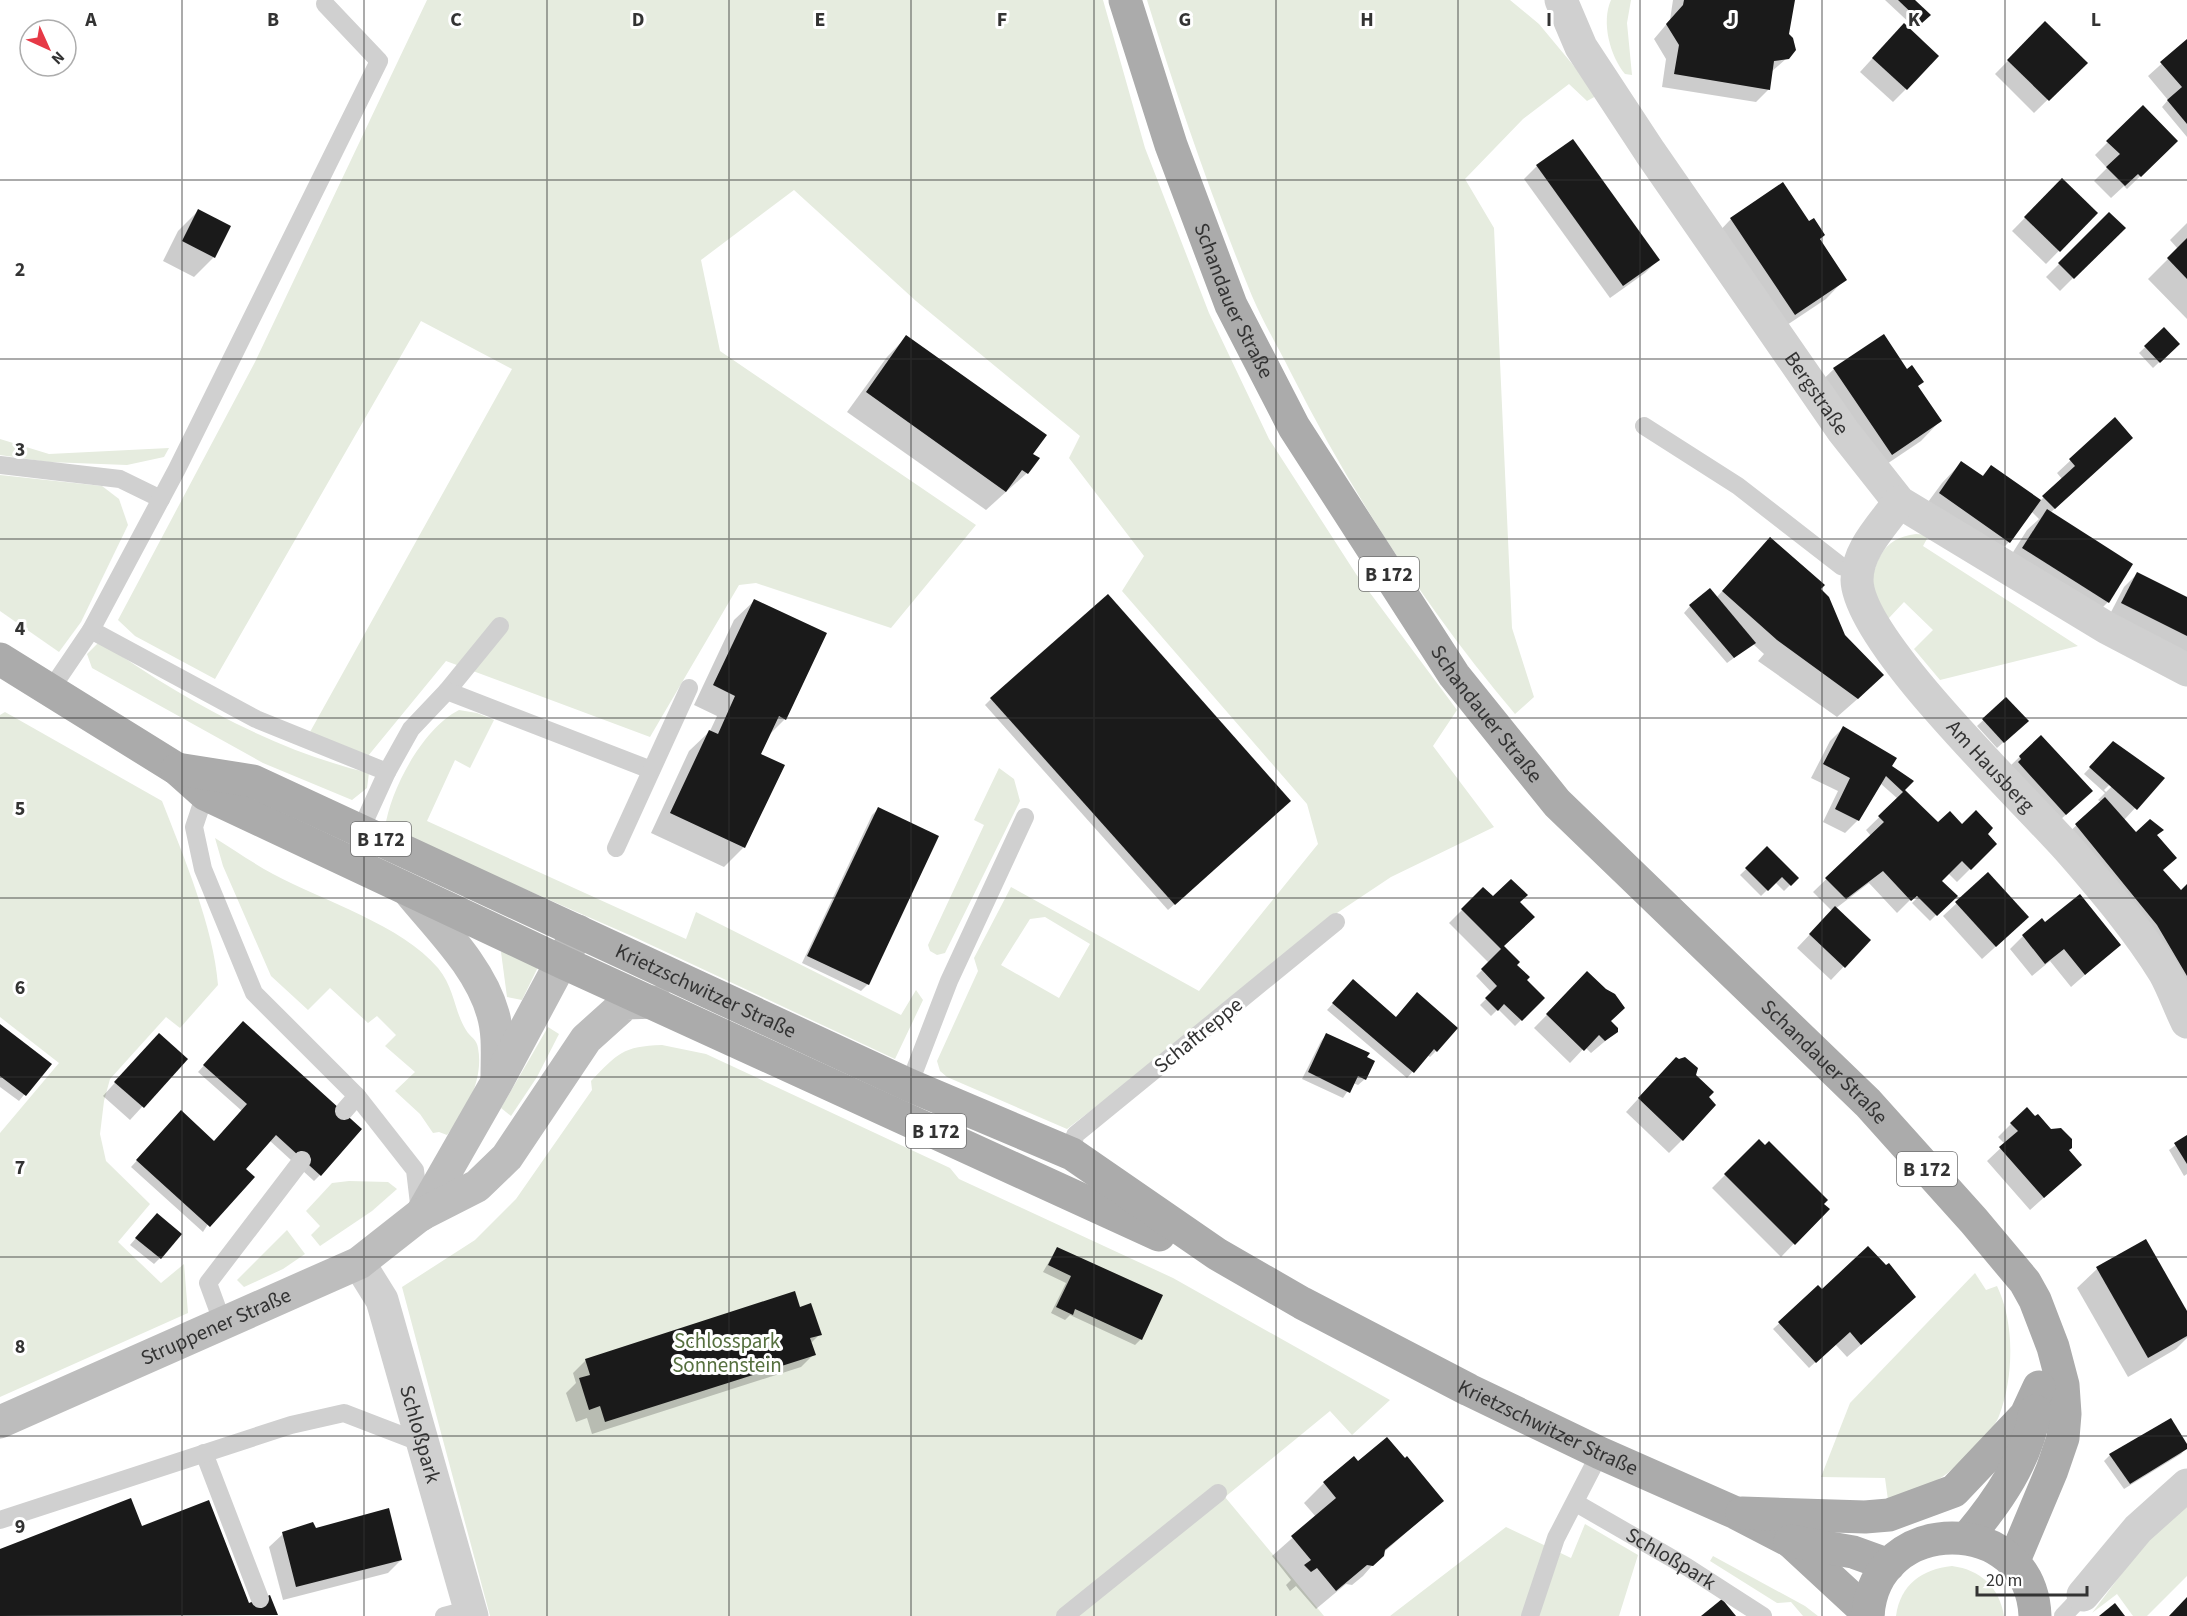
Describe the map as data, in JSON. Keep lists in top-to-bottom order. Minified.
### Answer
{"streets":{"main road":["Schandauer Straße","B 172","Krietzschwitzer Straße","Struppener Straße"],"street":["Bergstraße","Am Hausberg","Schloßpark"],"lane":["Schaftreppe"]},"crossings":[["Schandauer Straße","B 172"],["B 172","Krietzschwitzer Straße"],["Krietzschwitzer Straße","Schaftreppe"],["Krietzschwitzer Straße","Struppener Straße"],["Struppener Straße","Schloßpark"]],"parks":["Schlosspark Sonnenstein"],"scale_bar":"20 m","north":"bottom right","grid":{"columns":["A","B","C","D","E","F","G","H","I","J","K","L"],"rows":["2","3","4","5","6","7","8","9"]}}
